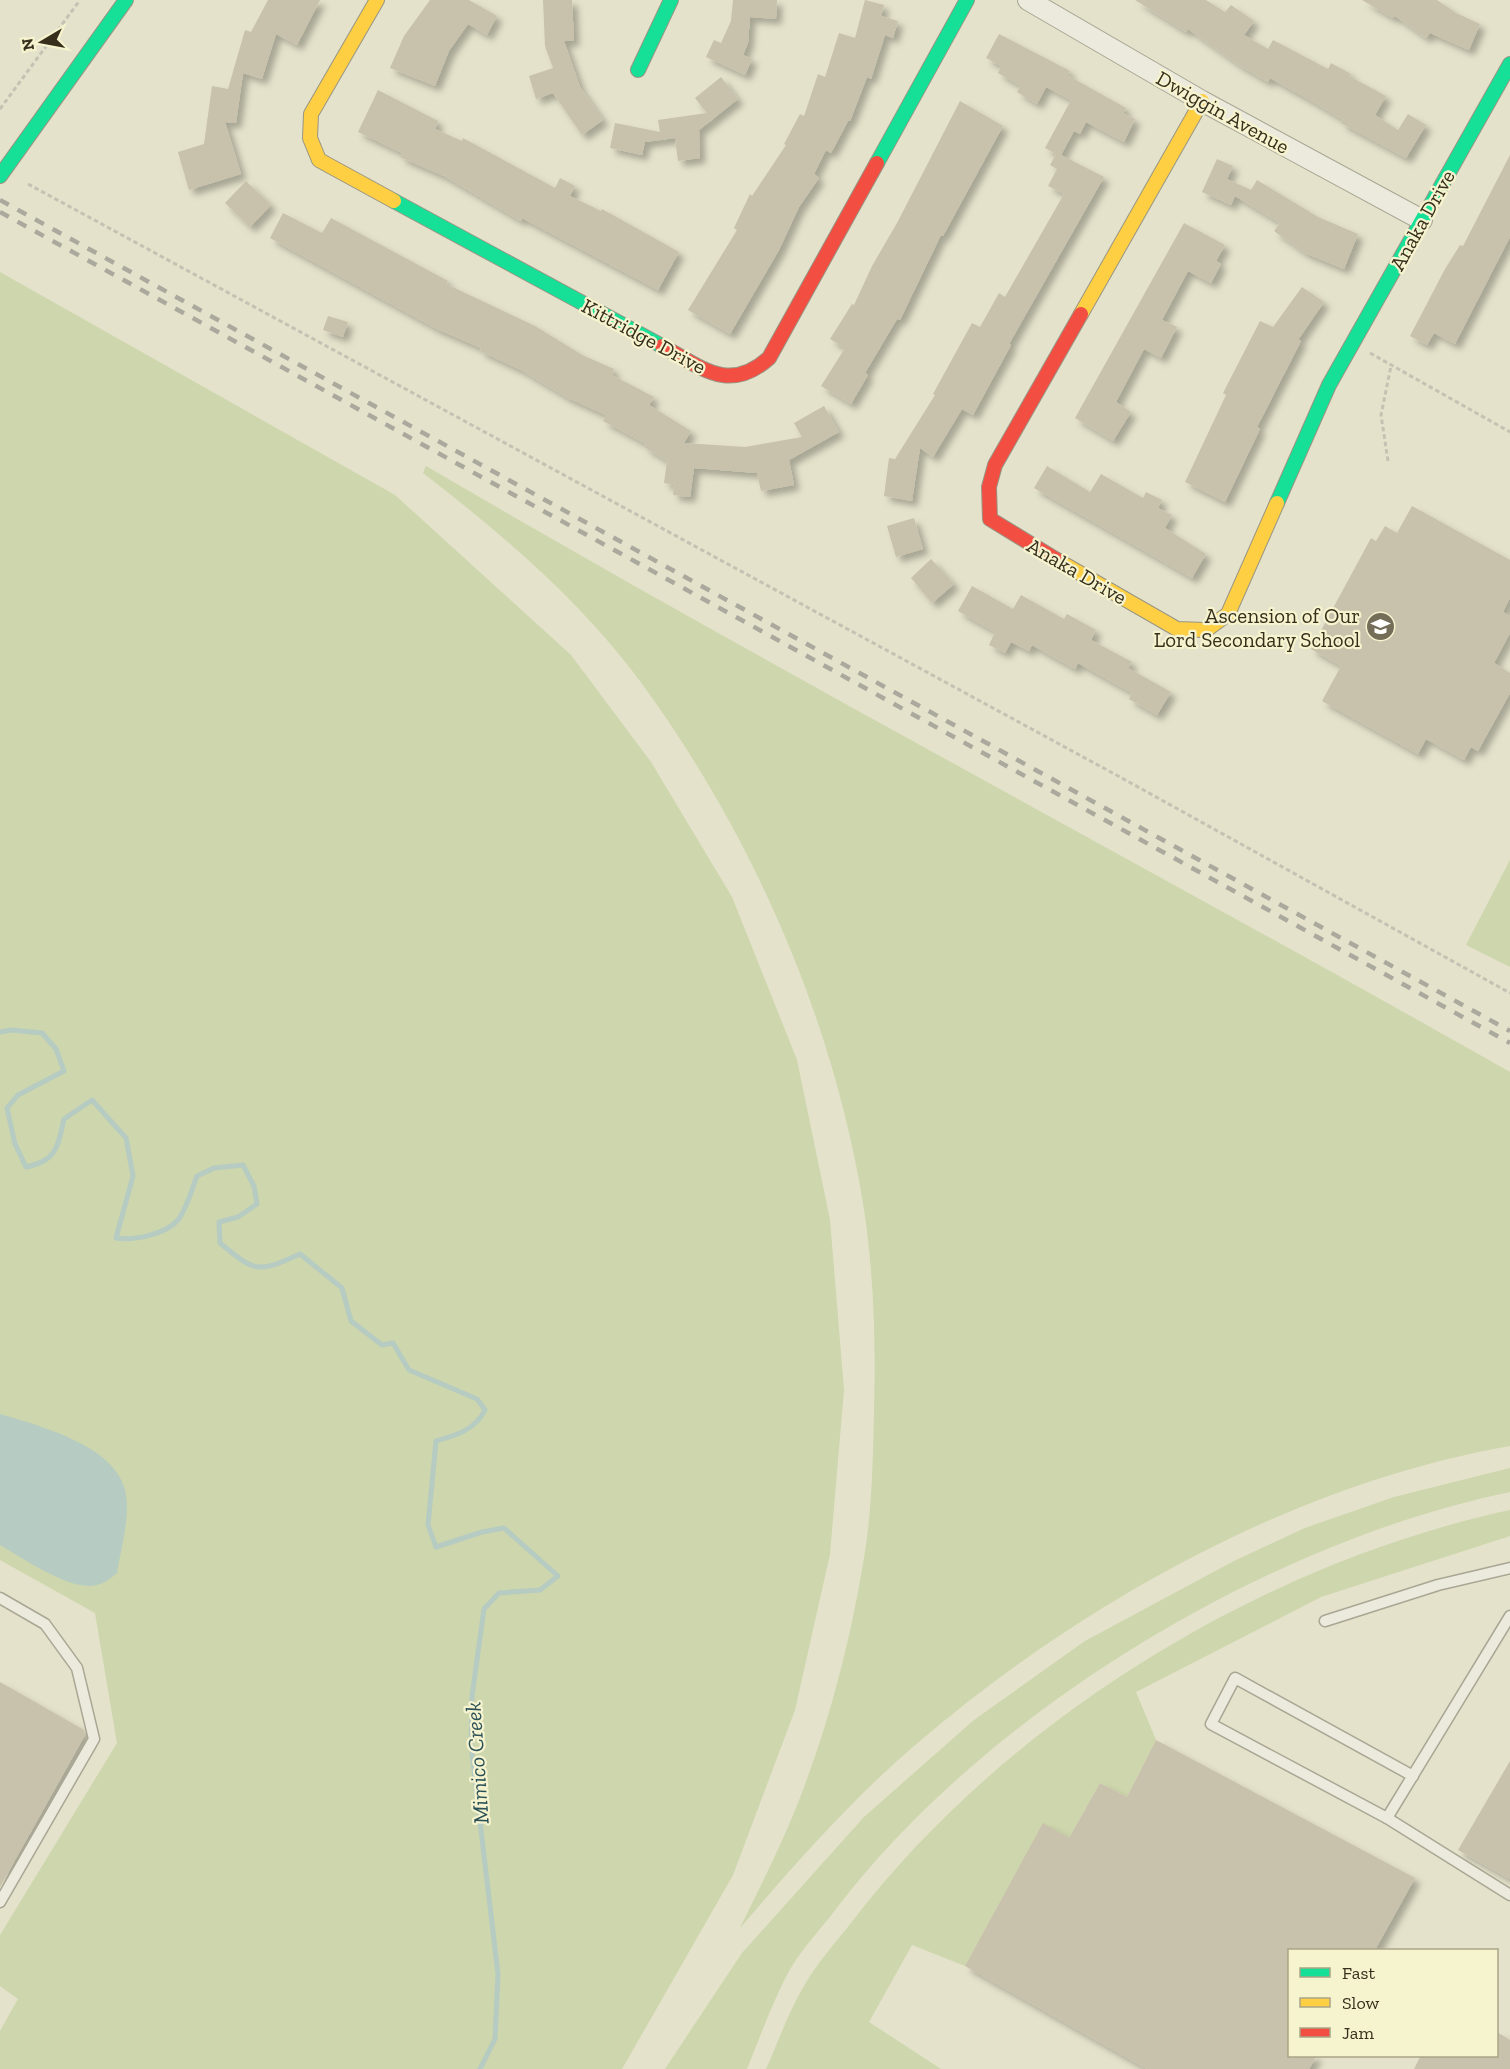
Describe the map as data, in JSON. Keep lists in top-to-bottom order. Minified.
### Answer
{"streets":{"street":["Dwiggin Avenue","Anaka Drive","Kittridge Drive"]},"crossings":[["Dwiggin Avenue","Anaka Drive"]],"water":["Mimico Creek"],"places":{"school or university":["Ascension of Our Lord Secondary School"]},"legend":["Fast","Slow","Jam"],"north":"left"}
